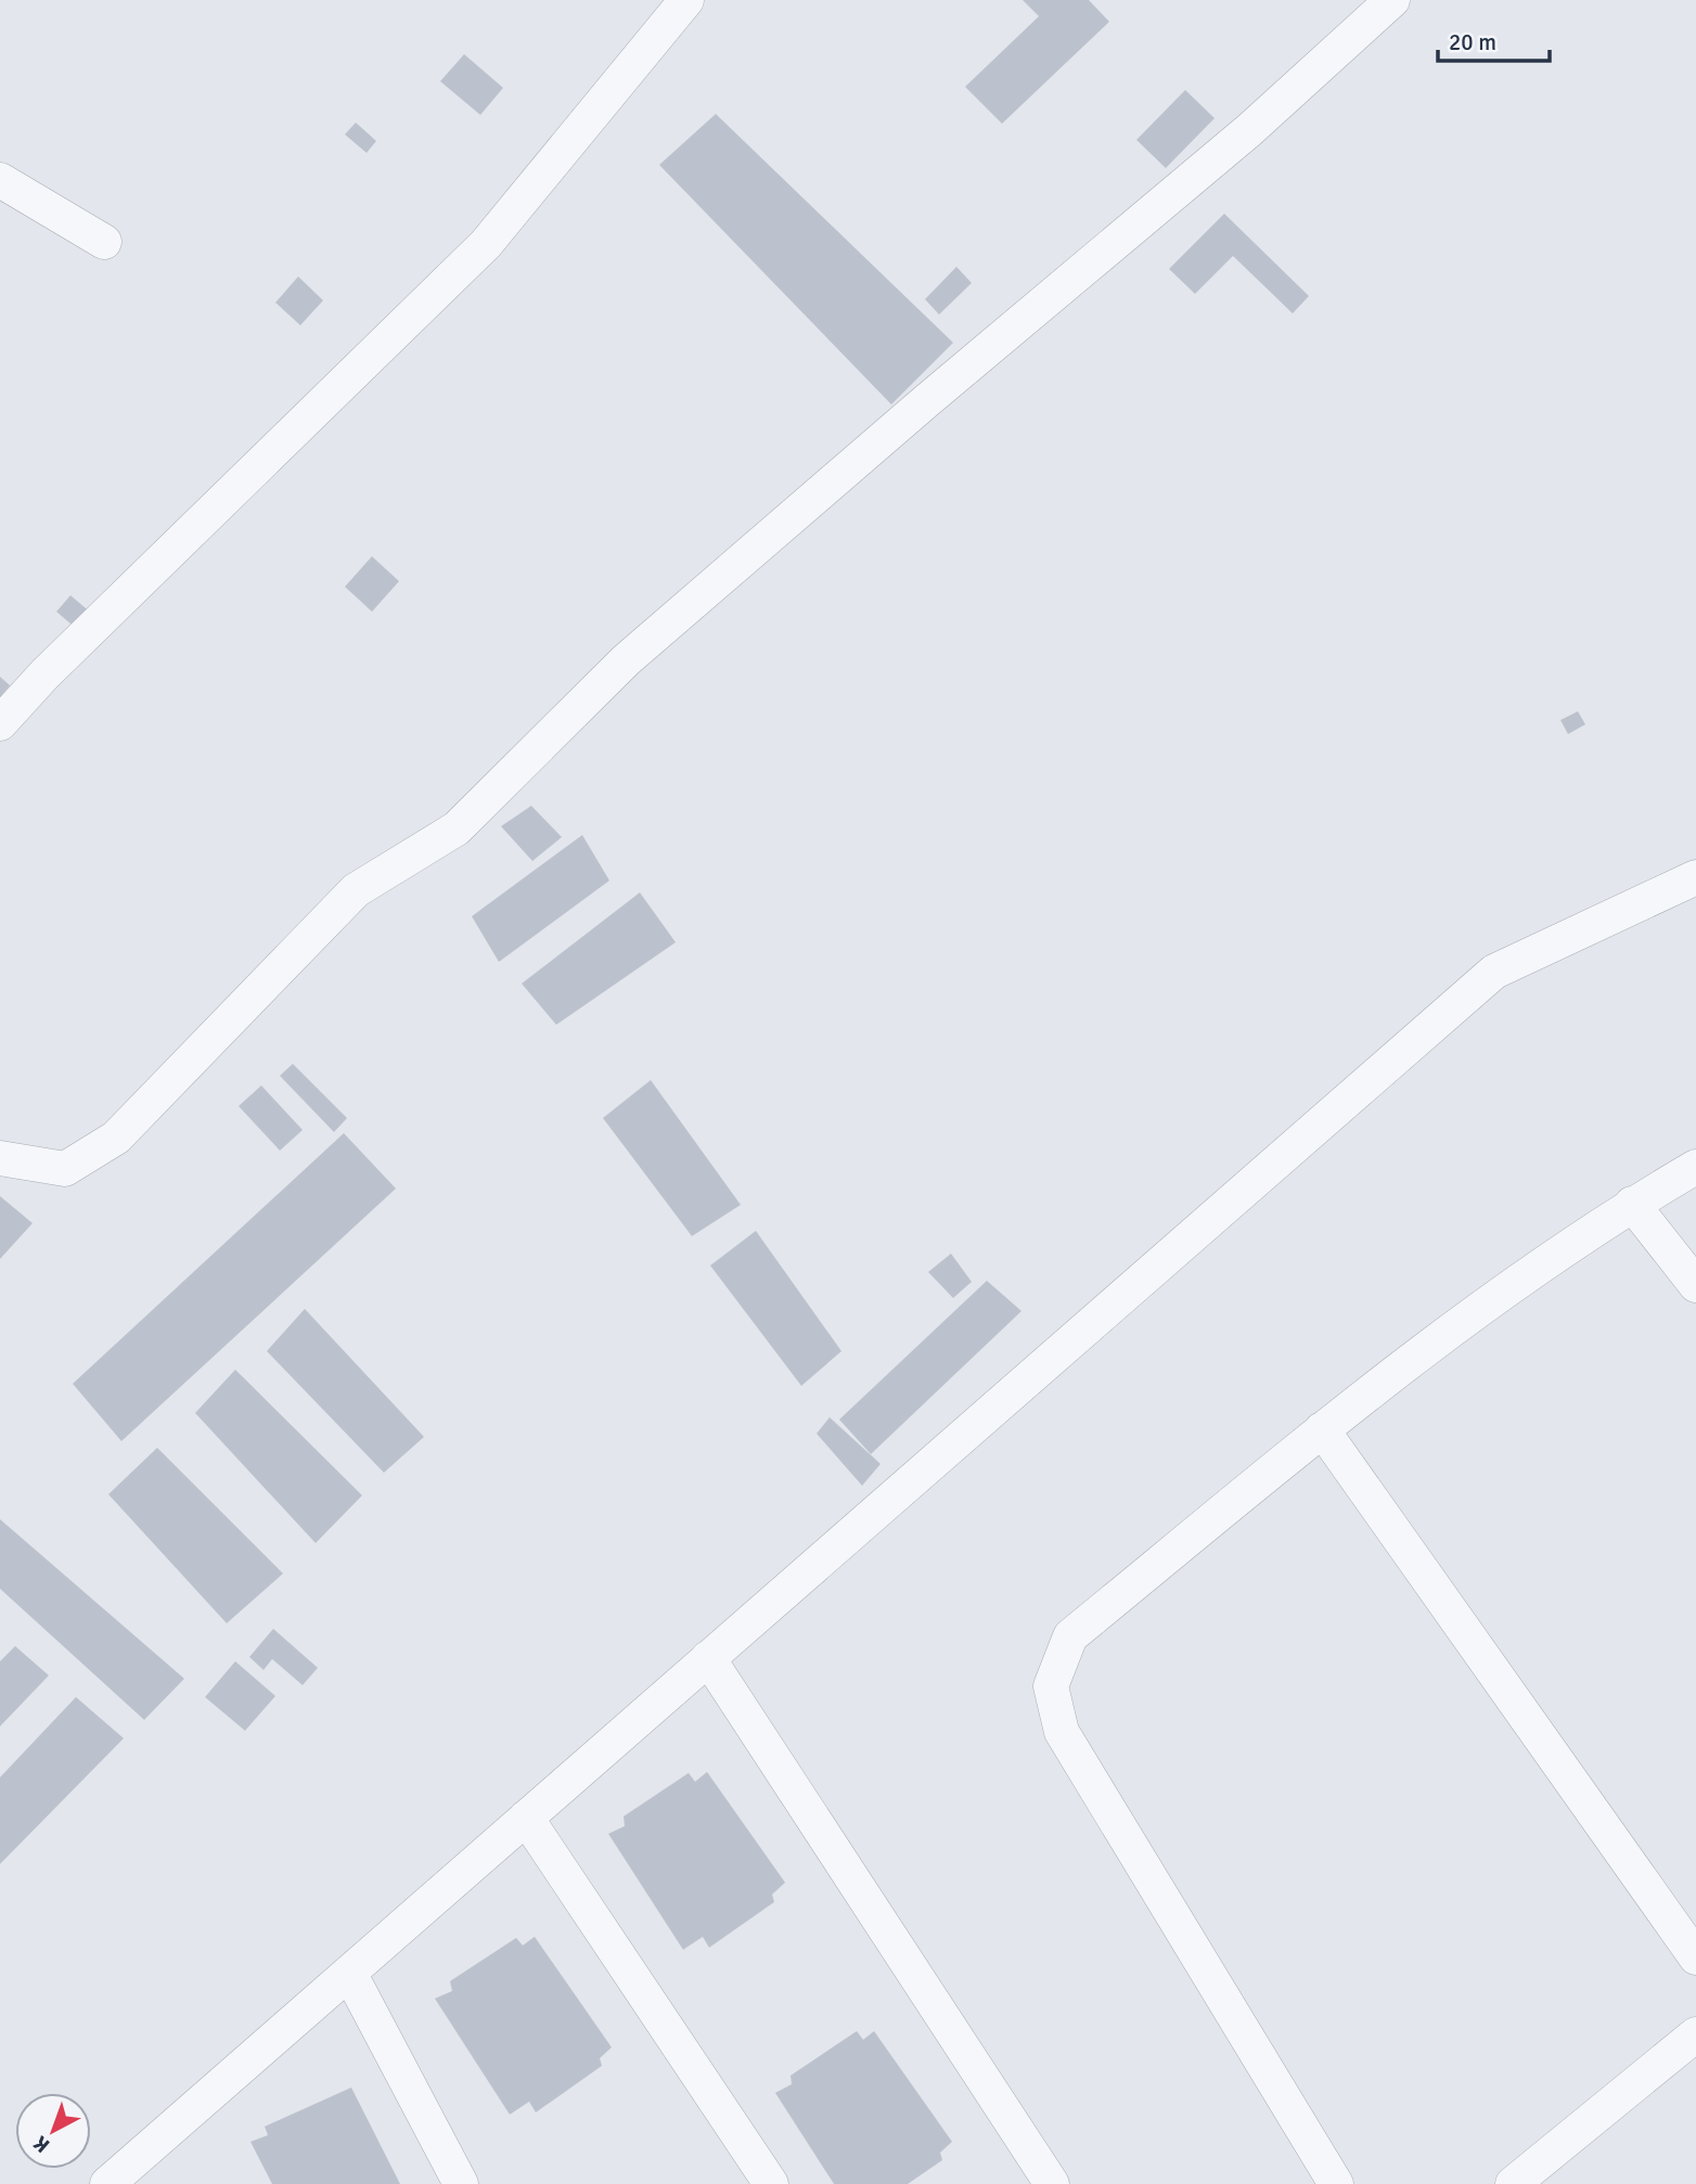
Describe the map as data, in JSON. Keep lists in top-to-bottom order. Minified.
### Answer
{"scale_bar":"20 m","north":"bottom left"}
